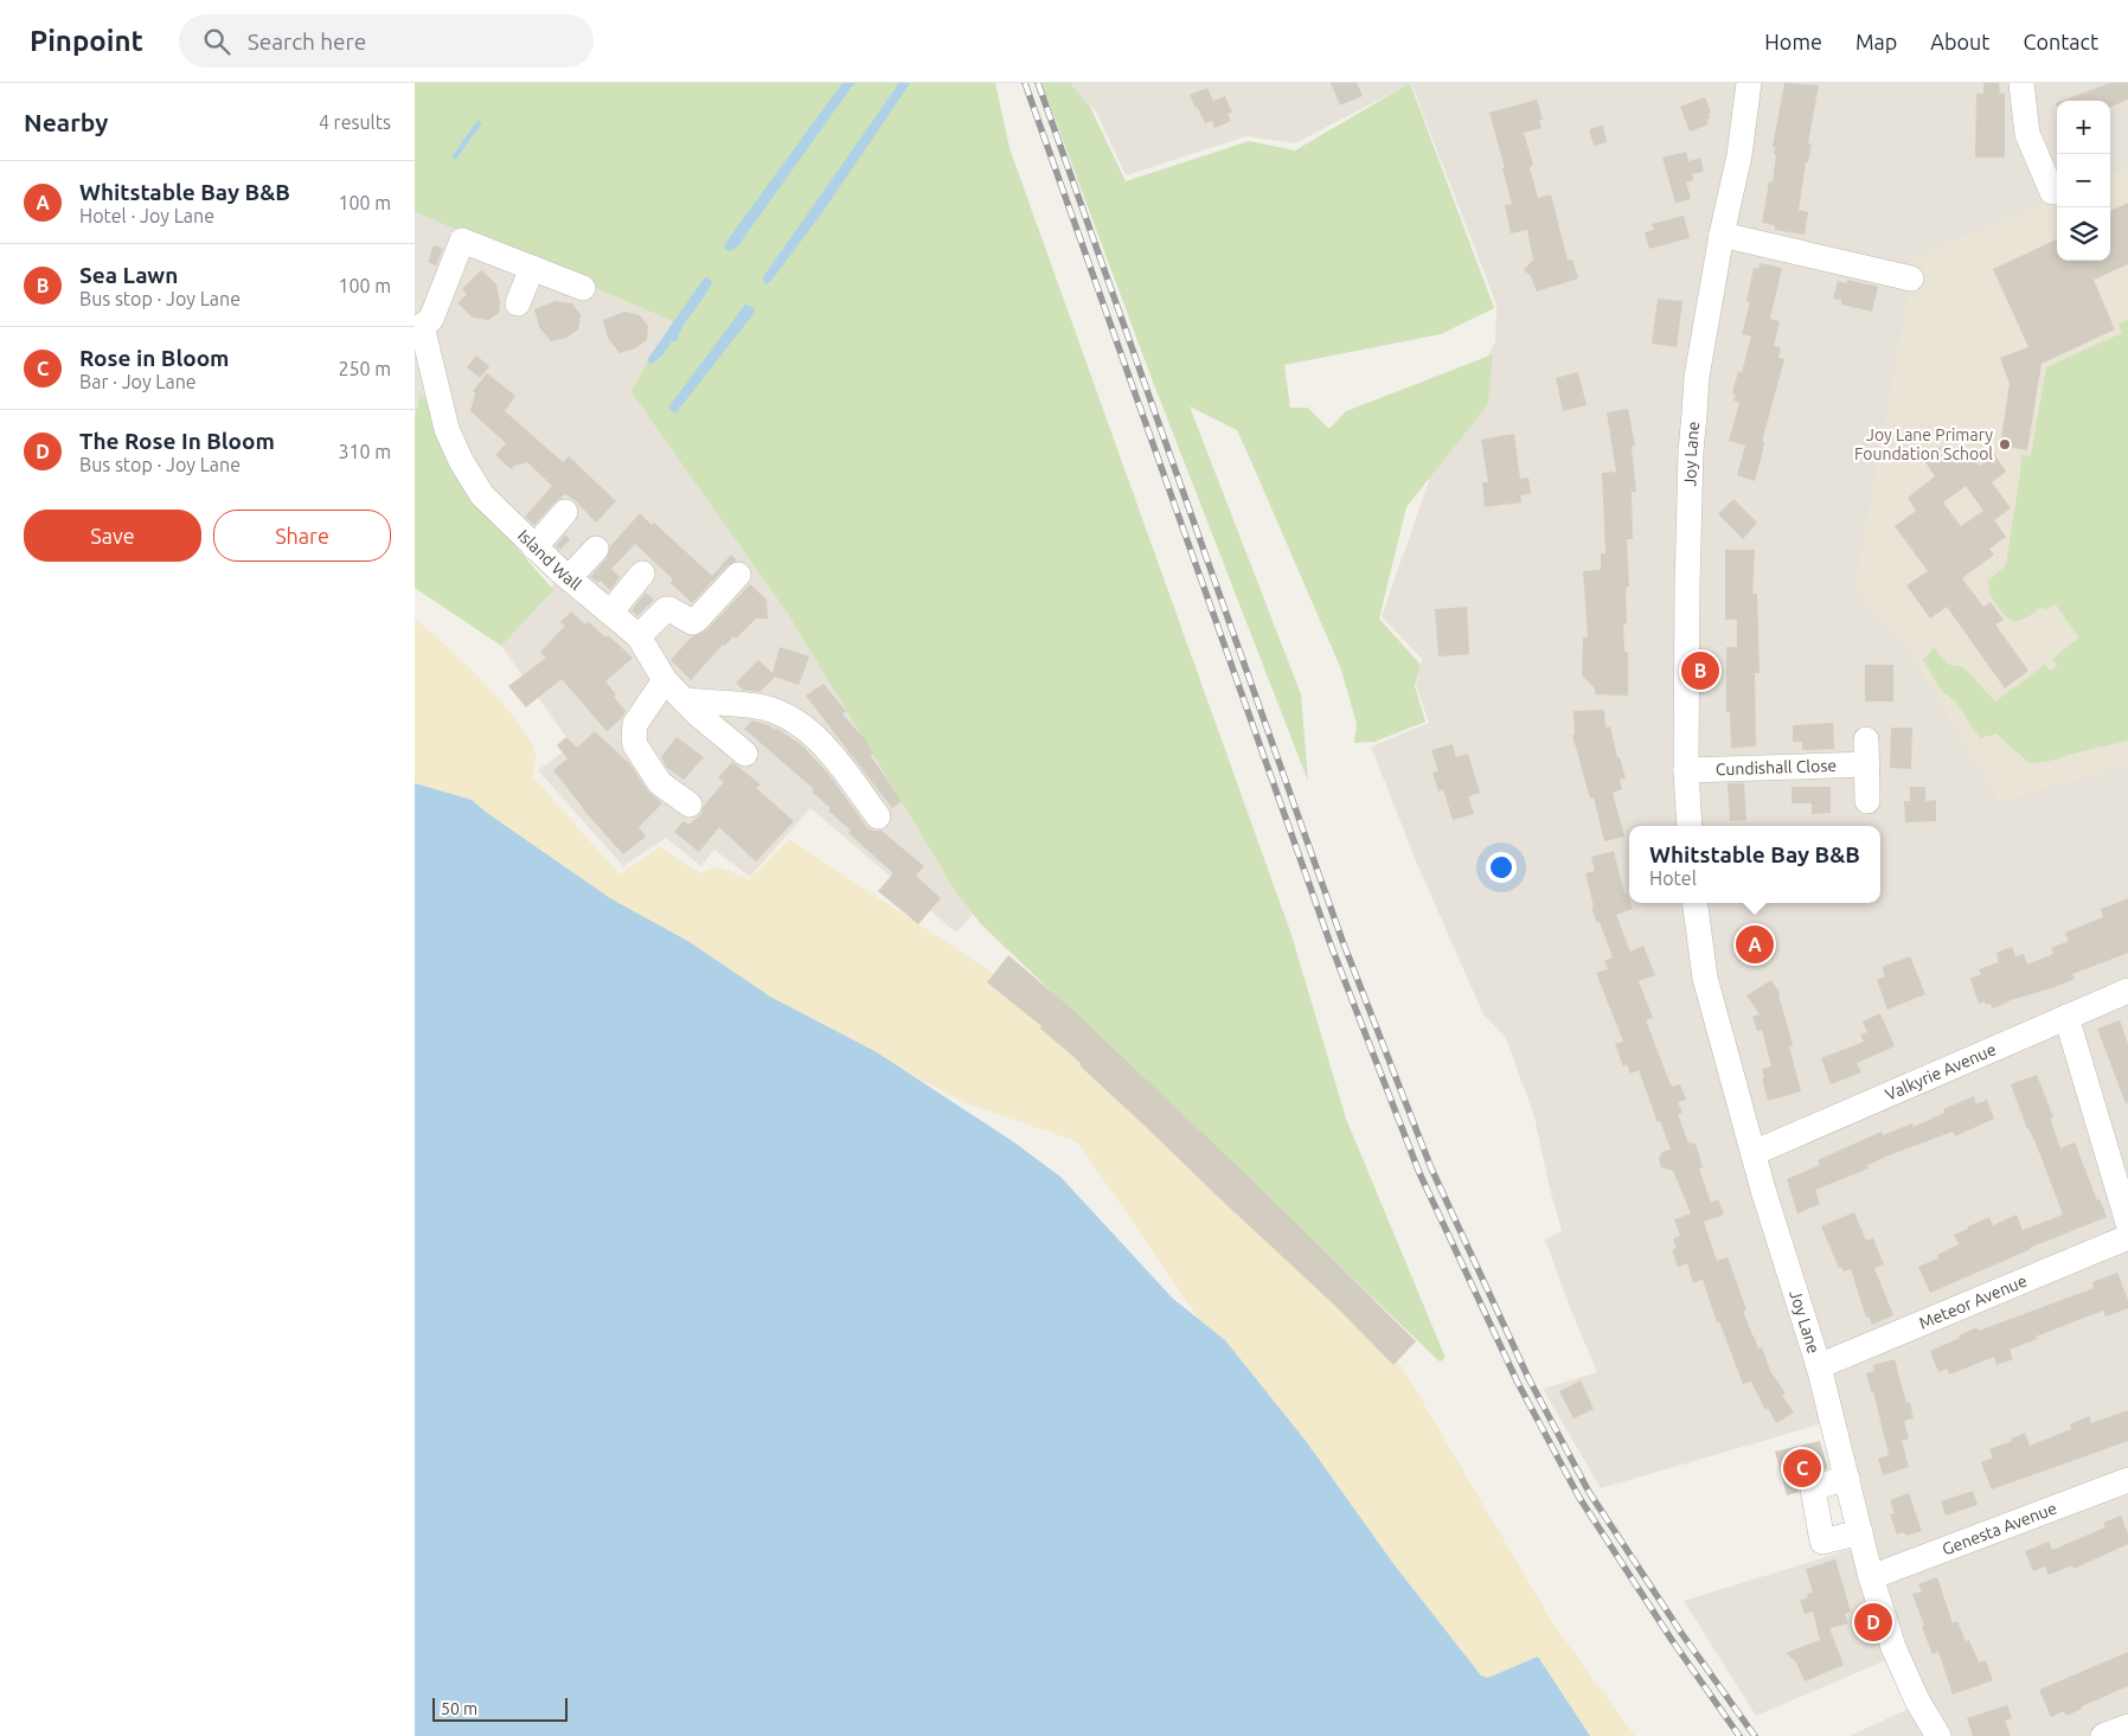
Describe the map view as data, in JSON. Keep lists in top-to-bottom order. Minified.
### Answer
{"streets":{"street":["Joy Lane","Island Wall","Cundishall Close","Valkyrie Avenue","Meteor Avenue","Genesta Avenue"]},"crossings":[["Joy Lane","Cundishall Close"],["Joy Lane","Valkyrie Avenue"],["Joy Lane","Meteor Avenue"],["Joy Lane","Genesta Avenue"]],"places":["Joy Lane Primary Foundation School"],"scale_bar":"50 m","page":{"header":"Pinpoint","search":"Search here","nav":["Home","Map","About","Contact"],"heading":["Nearby","4 results"],"map_buttons":["+","−"],"list":[{"mark":"A","name":"Whitstable Bay B&B","note":"Hotel · Joy Lane","value":"100 m"},{"mark":"B","name":"Sea Lawn","note":"Bus stop · Joy Lane","value":"100 m"},{"mark":"C","name":"Rose in Bloom","note":"Bar · Joy Lane","value":"250 m"},{"mark":"D","name":"The Rose In Bloom","note":"Bus stop · Joy Lane","value":"310 m"}],"buttons":["Save","Share"],"pins":["B","A","C","D"],"popup":["Whitstable Bay B&B","Hotel"],"scale":"50 m"}}
